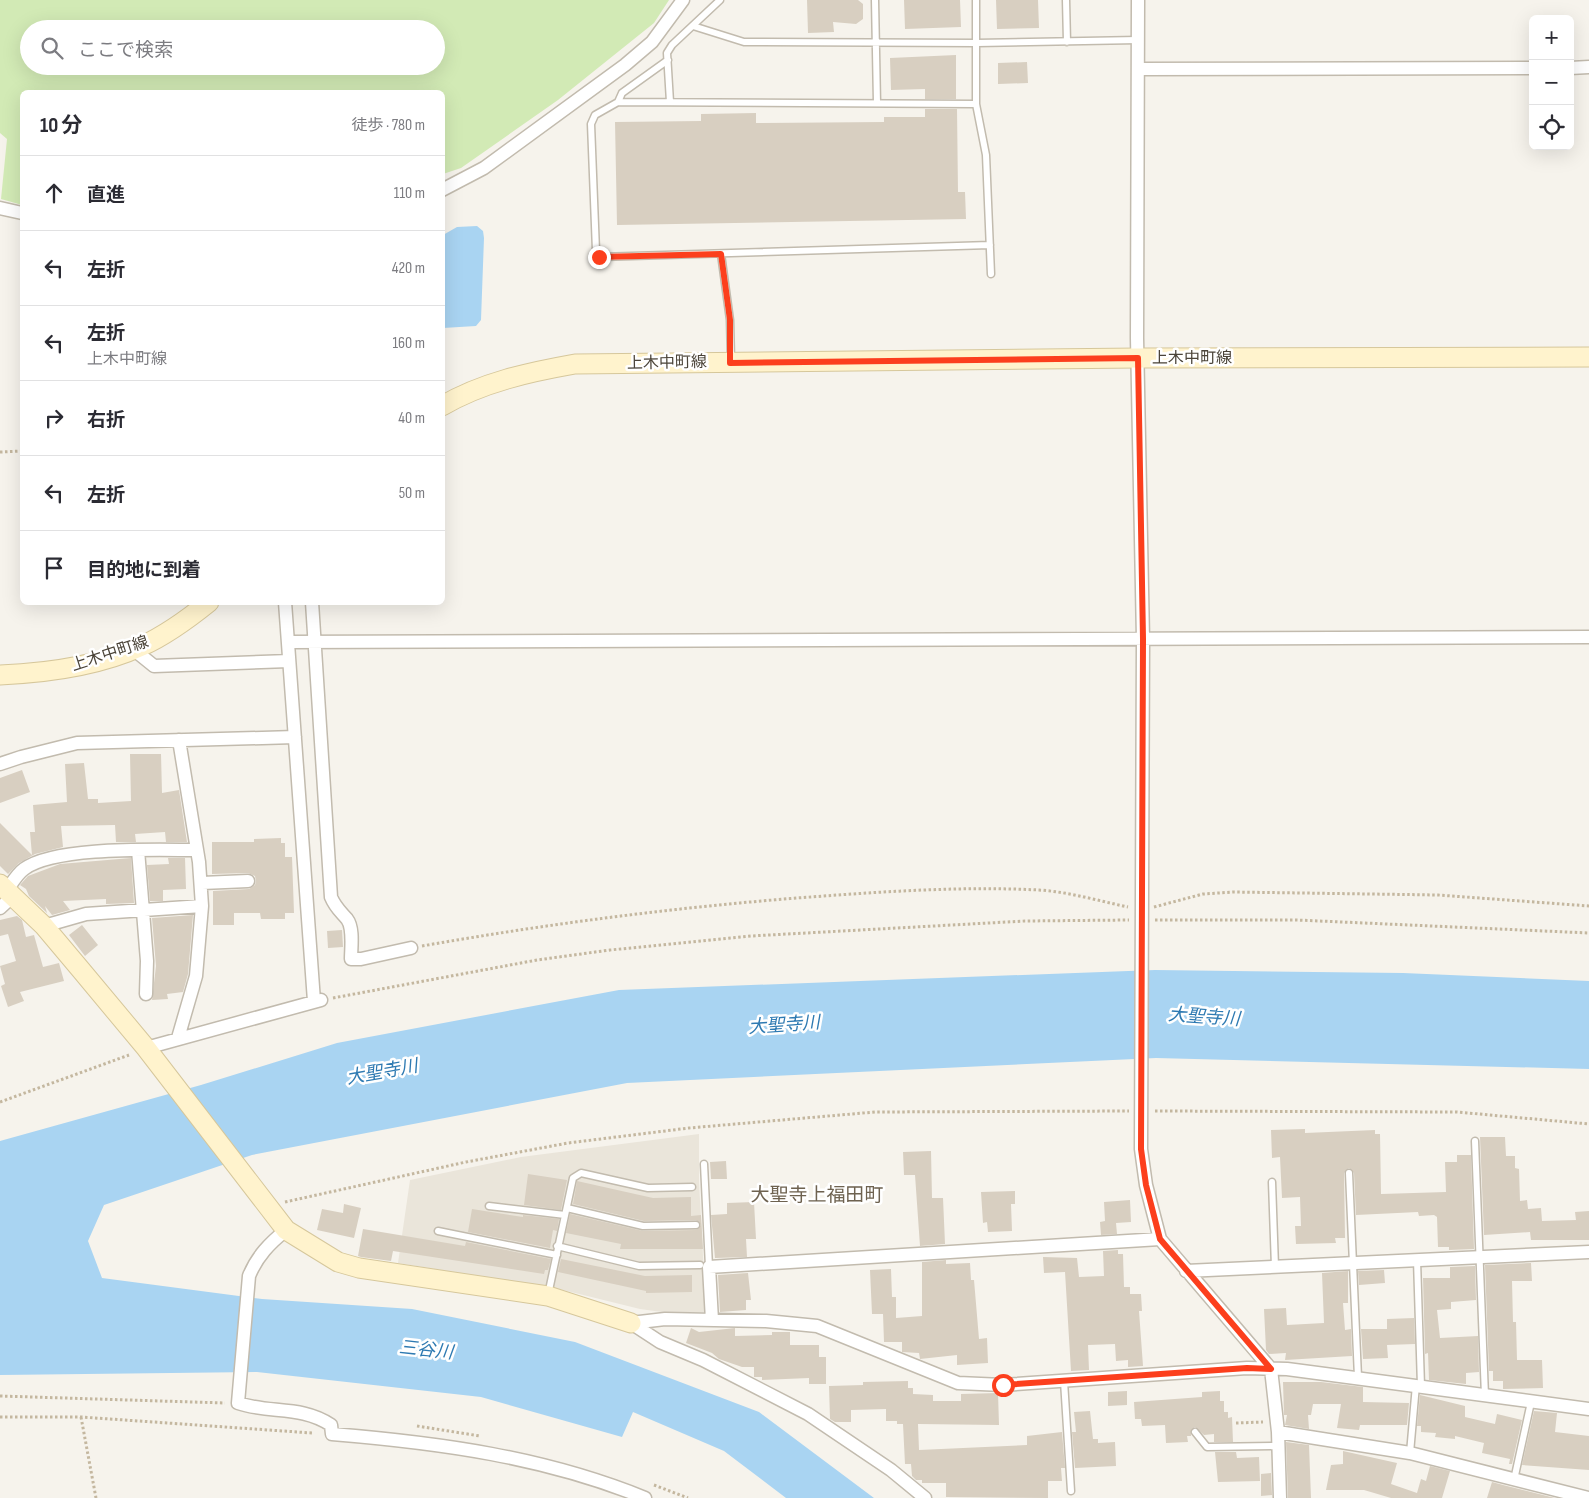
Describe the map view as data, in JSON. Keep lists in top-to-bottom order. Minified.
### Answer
{"streets":{"main road":["上木中町線"]},"districts":["大聖寺上福田町"],"water":["大聖寺川","三谷川"],"page":{"map_buttons":["+","−"],"search":"ここで検索","heading":["10 分","徒歩 · 780 m"],"list":[["直進","110 m"],["左折","420 m"],["左折","上木中町線","160 m"],["右折","40 m"],["左折","50 m"],"目的地に到着"]}}
